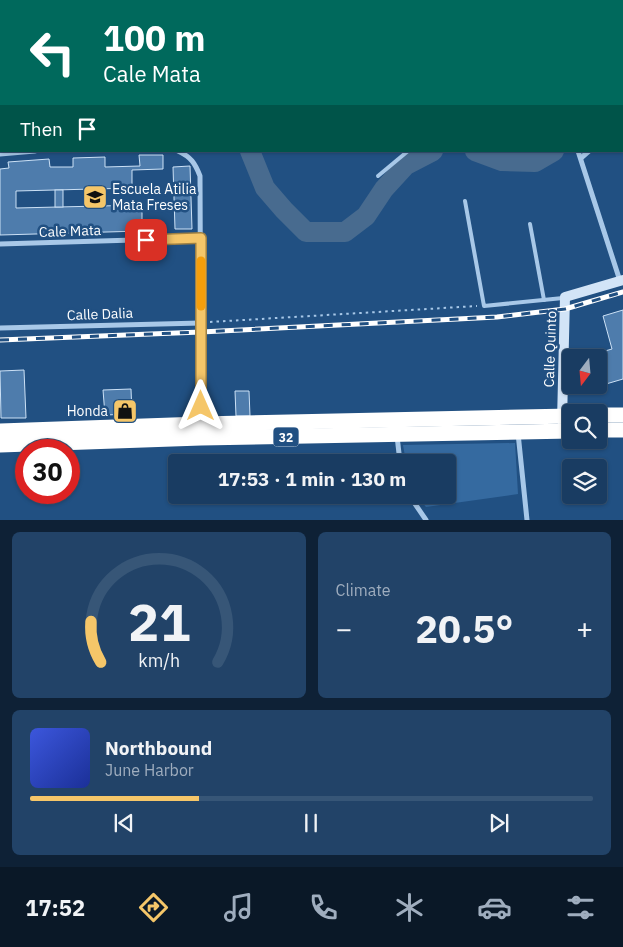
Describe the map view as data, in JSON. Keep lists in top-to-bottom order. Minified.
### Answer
{"streets":{"highway":["32"],"street":["Cale Mata","Calle Dalia","Calle Quinto"]},"places":{"school or university":["Escuela Atilia Mata Freses"],"shop":["Honda"]},"north":"bottom","page":{"turn":["100 m","Cale Mata"],"then":"Then","limit":"30","trip":"17:53 · 1 min · 130 m","tile":"Climate","heat":["−","20.5°","+"],"song":["Northbound","June Harbor"],"tabs":"17:52","gauge":["21","km/h"]}}
